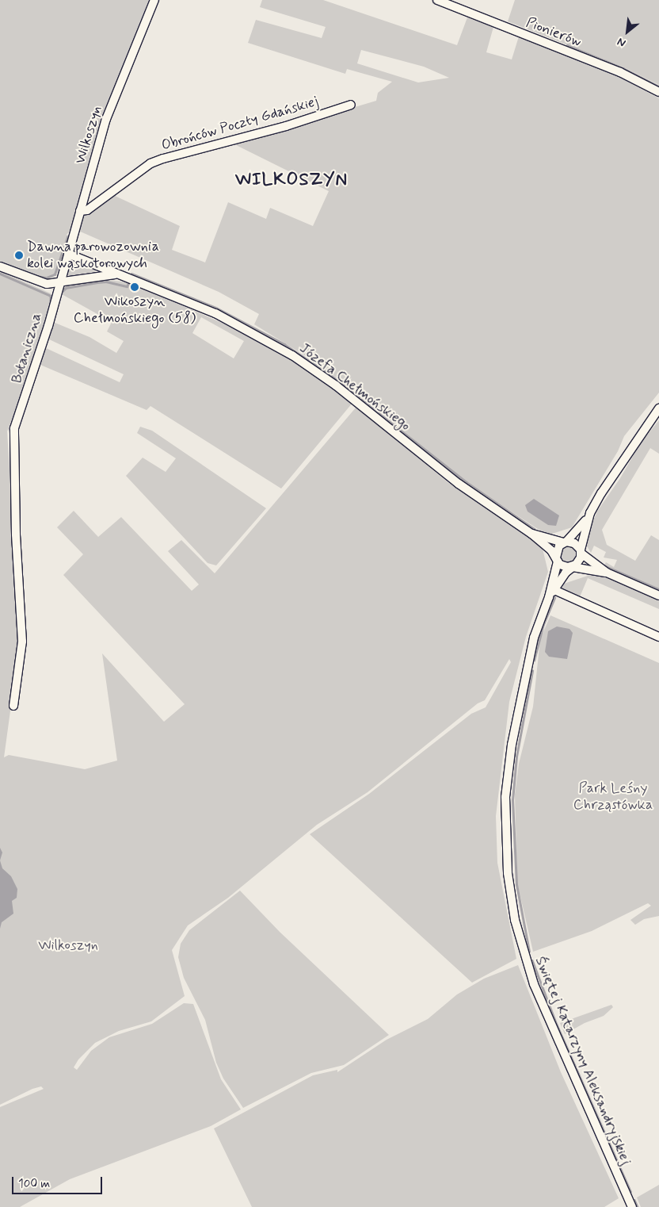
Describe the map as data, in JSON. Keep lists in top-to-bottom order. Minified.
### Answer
{"streets":{"street":["Pionierów","Obrońców Poczty Gdańskiej","Wilkoszyn","Botaniczna","Józefa Chełmońskiego","Świętej Katarzyny Aleksandryjskiej"]},"crossings":[["Obrońców Poczty Gdańskiej","Wilkoszyn"],["Wilkoszyn","Botaniczna"],["Wilkoszyn","Józefa Chełmońskiego"],["Botaniczna","Józefa Chełmońskiego"],["Józefa Chełmońskiego","Świętej Katarzyny Aleksandryjskiej"]],"districts":["WILKOSZYN"],"parks":["Park Leśny Chrząstówka","Wilkoszyn"],"places":["Dawna parowozownia kolei wąskotorowych","Wikoszyn Chełmońskiego (58)"],"scale_bar":"100 m","north":"bottom left"}
